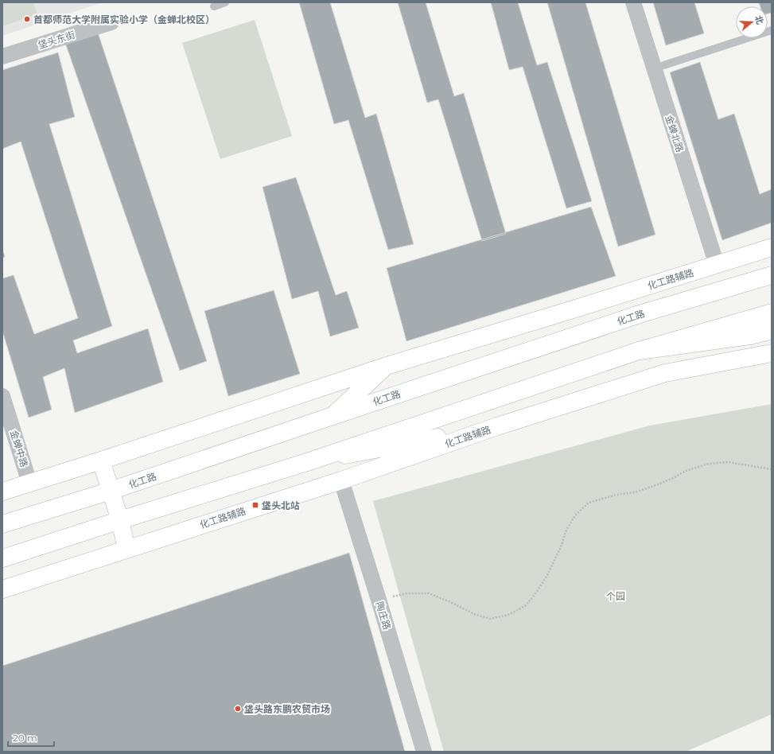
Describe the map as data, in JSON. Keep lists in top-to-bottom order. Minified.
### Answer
{"streets":{"main road":["化工路辅路","化工路"],"street":["垡头东街","金蝉北路","金蝉中路","陶庄路"]},"crossings":[["金蝉北路","化工路辅路"],["化工路辅路","化工路"],["化工路辅路","金蝉中路"],["化工路辅路","陶庄路"]],"parks":["个园"],"places":{"other":["首都师范大学附属实验小学（金蝉北校区）","垡头路东鹏农贸市场"],"transit":["垡头北站"]},"scale_bar":"20 m","north":"right"}
